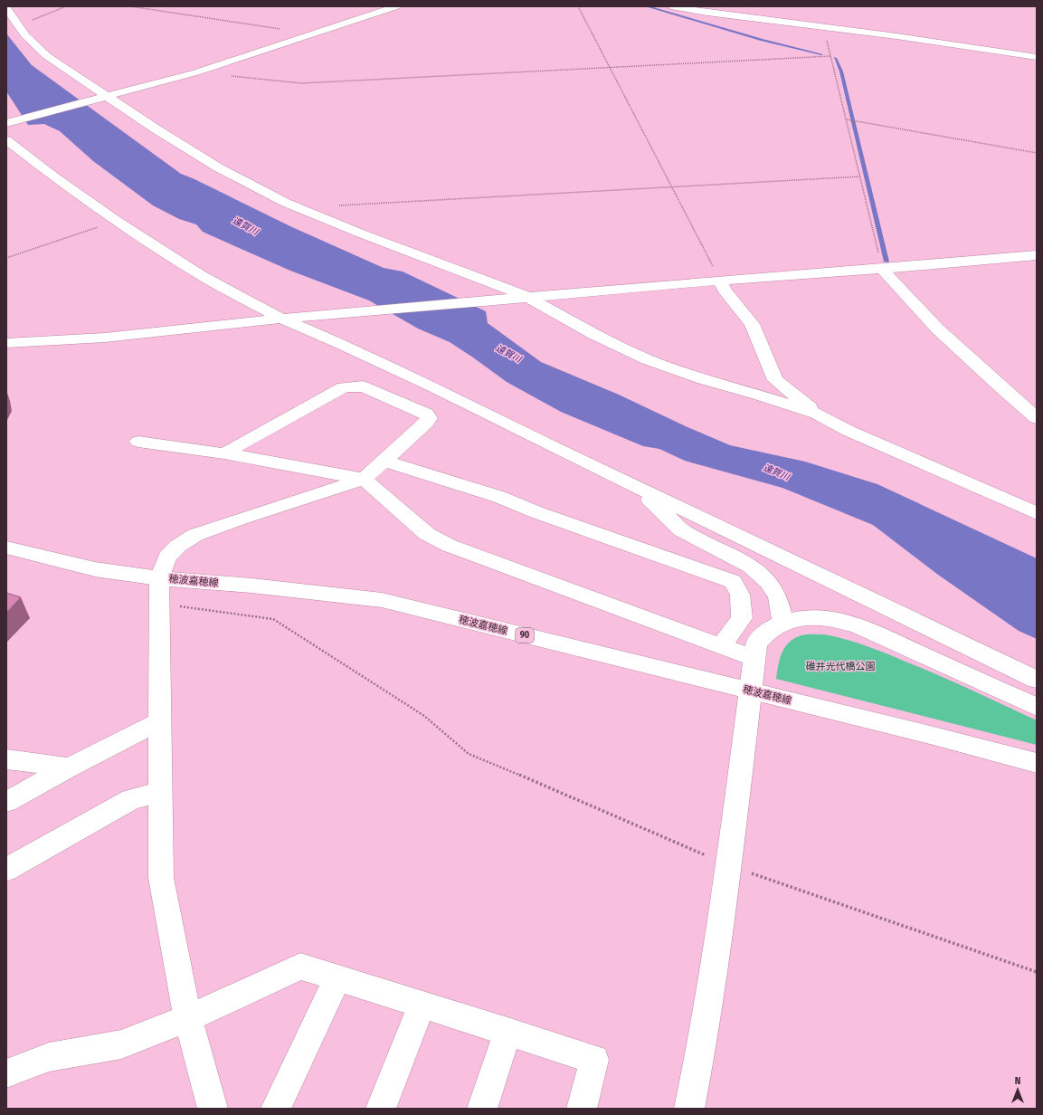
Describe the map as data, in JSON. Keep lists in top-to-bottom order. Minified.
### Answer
{"streets":{"street":["穂波嘉穂線","90"]},"water":["遠賀川"],"parks":["碓井光代橋公園"],"north":"top"}
